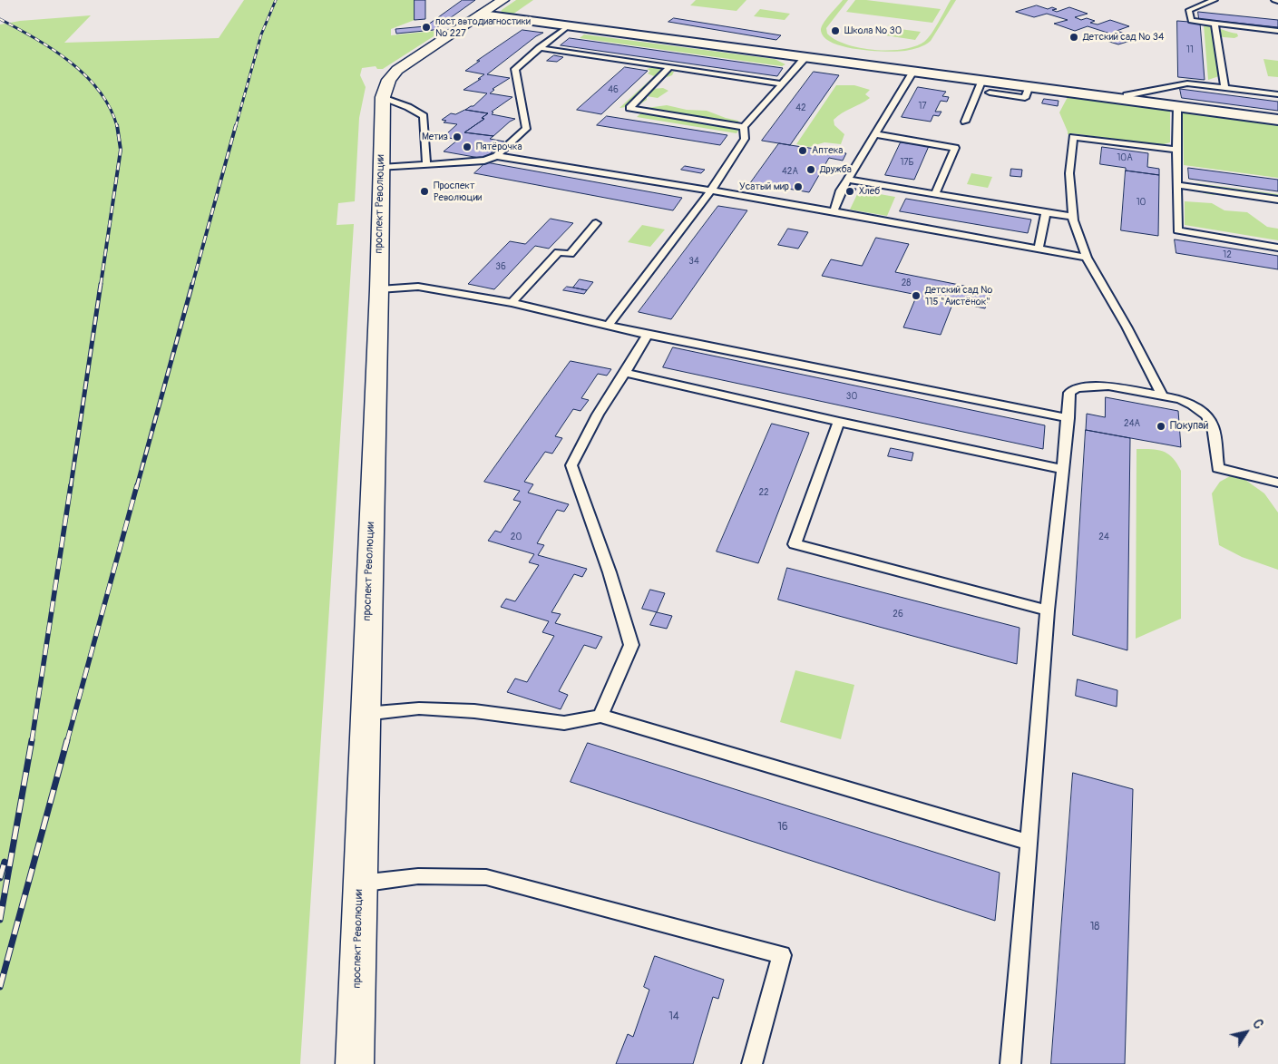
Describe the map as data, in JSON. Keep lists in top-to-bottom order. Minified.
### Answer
{"streets":{"main road":["проспект Революции"]},"places":["пост автодиагностики № 227","Школа № 30","Детский сад № 34","Метиз","Пятёрочка","Аптека","Дружба","Усатый мир","Проспект Революции","Хлеб","Детский сад № 115 \"Аистёнок\"","Покупай"],"house_numbers":["11","46","17","42","10А","17Б","42А","10","12","34","36","28","30","24А","22","20","24","26","16","18","14"],"north":"top right"}
